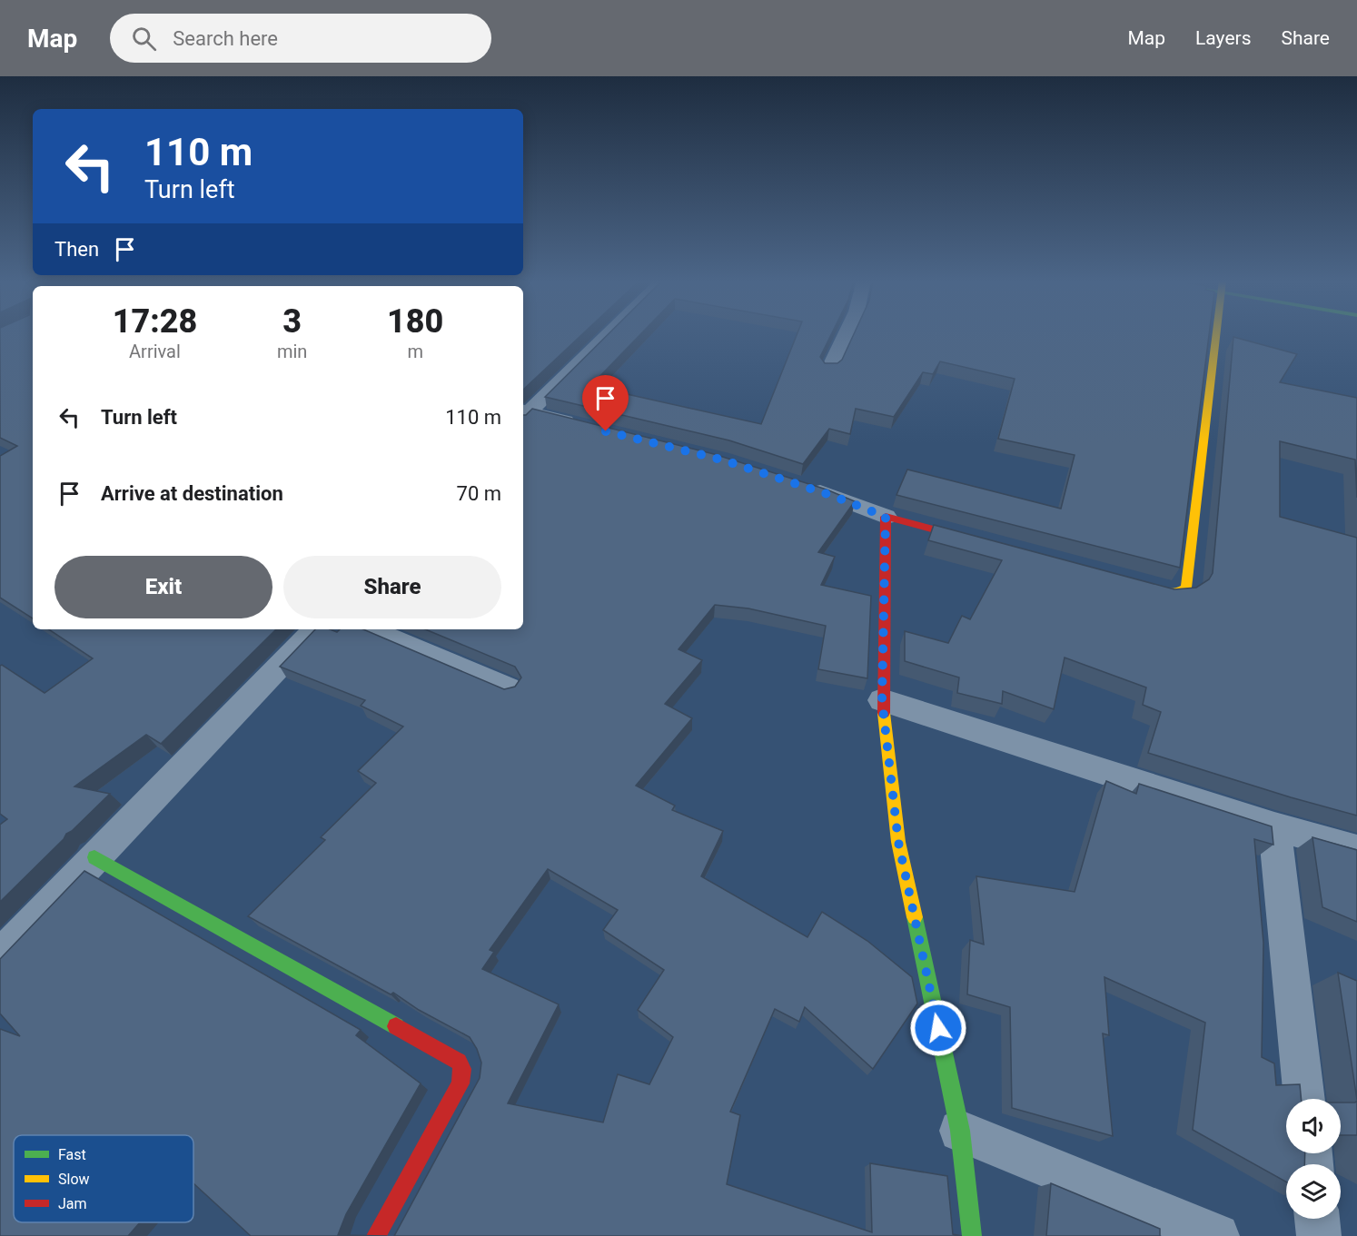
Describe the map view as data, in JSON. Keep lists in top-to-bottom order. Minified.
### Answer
{"legend":["Fast","Slow","Jam"],"page":{"header":"Map","search":"Search here","nav":["Map","Layers","Share"],"turn":["110 m","Turn left"],"then":"Then","eta":["17:28","Arrival","3","min","180","m"],"list":[{"name":"Turn left","value":"110 m"},{"name":"Arrive at destination","value":"70 m"}],"buttons":["Exit","Share"]}}
